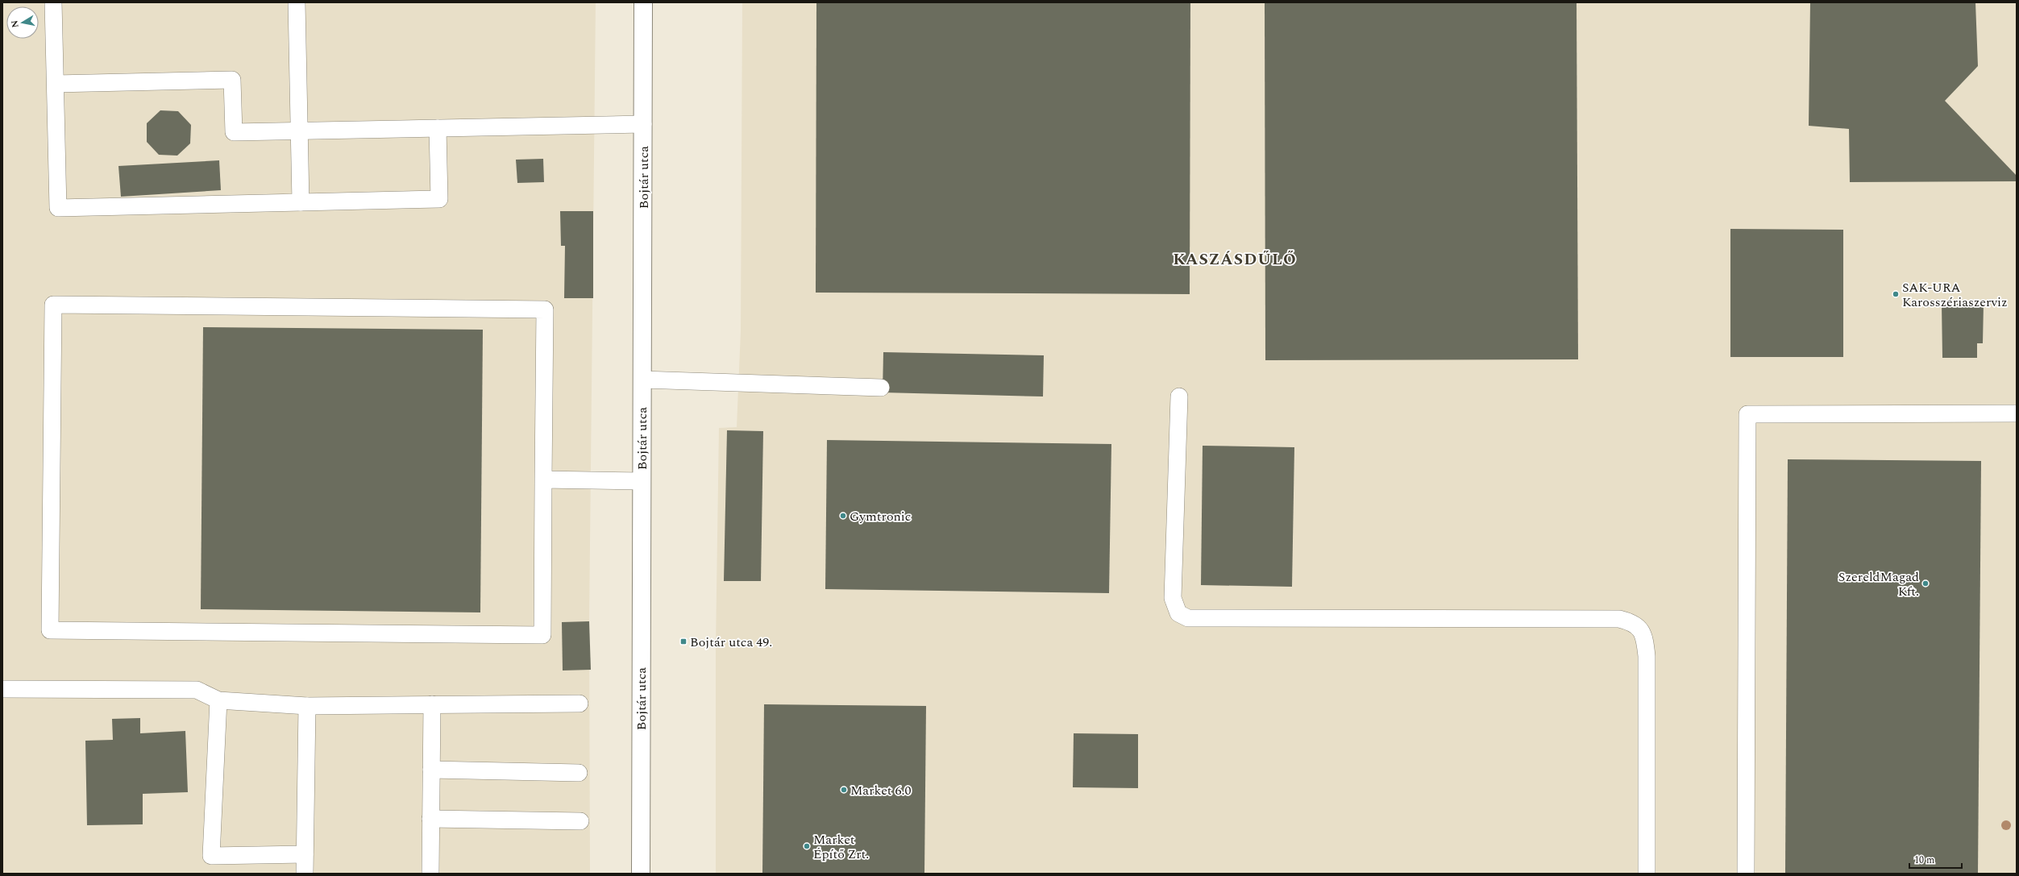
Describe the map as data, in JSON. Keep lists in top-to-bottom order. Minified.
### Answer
{"streets":{"street":["Bojtár utca"]},"districts":["KASZÁSDŰLŐ"],"places":{"other":["SAK-URA Karosszériaszerviz","Gymtronic","SzereldMagad Kft.","Market 6.0","Market Építő Zrt."],"transit":["Bojtár utca 49."]},"scale_bar":"10 m","north":"left"}
